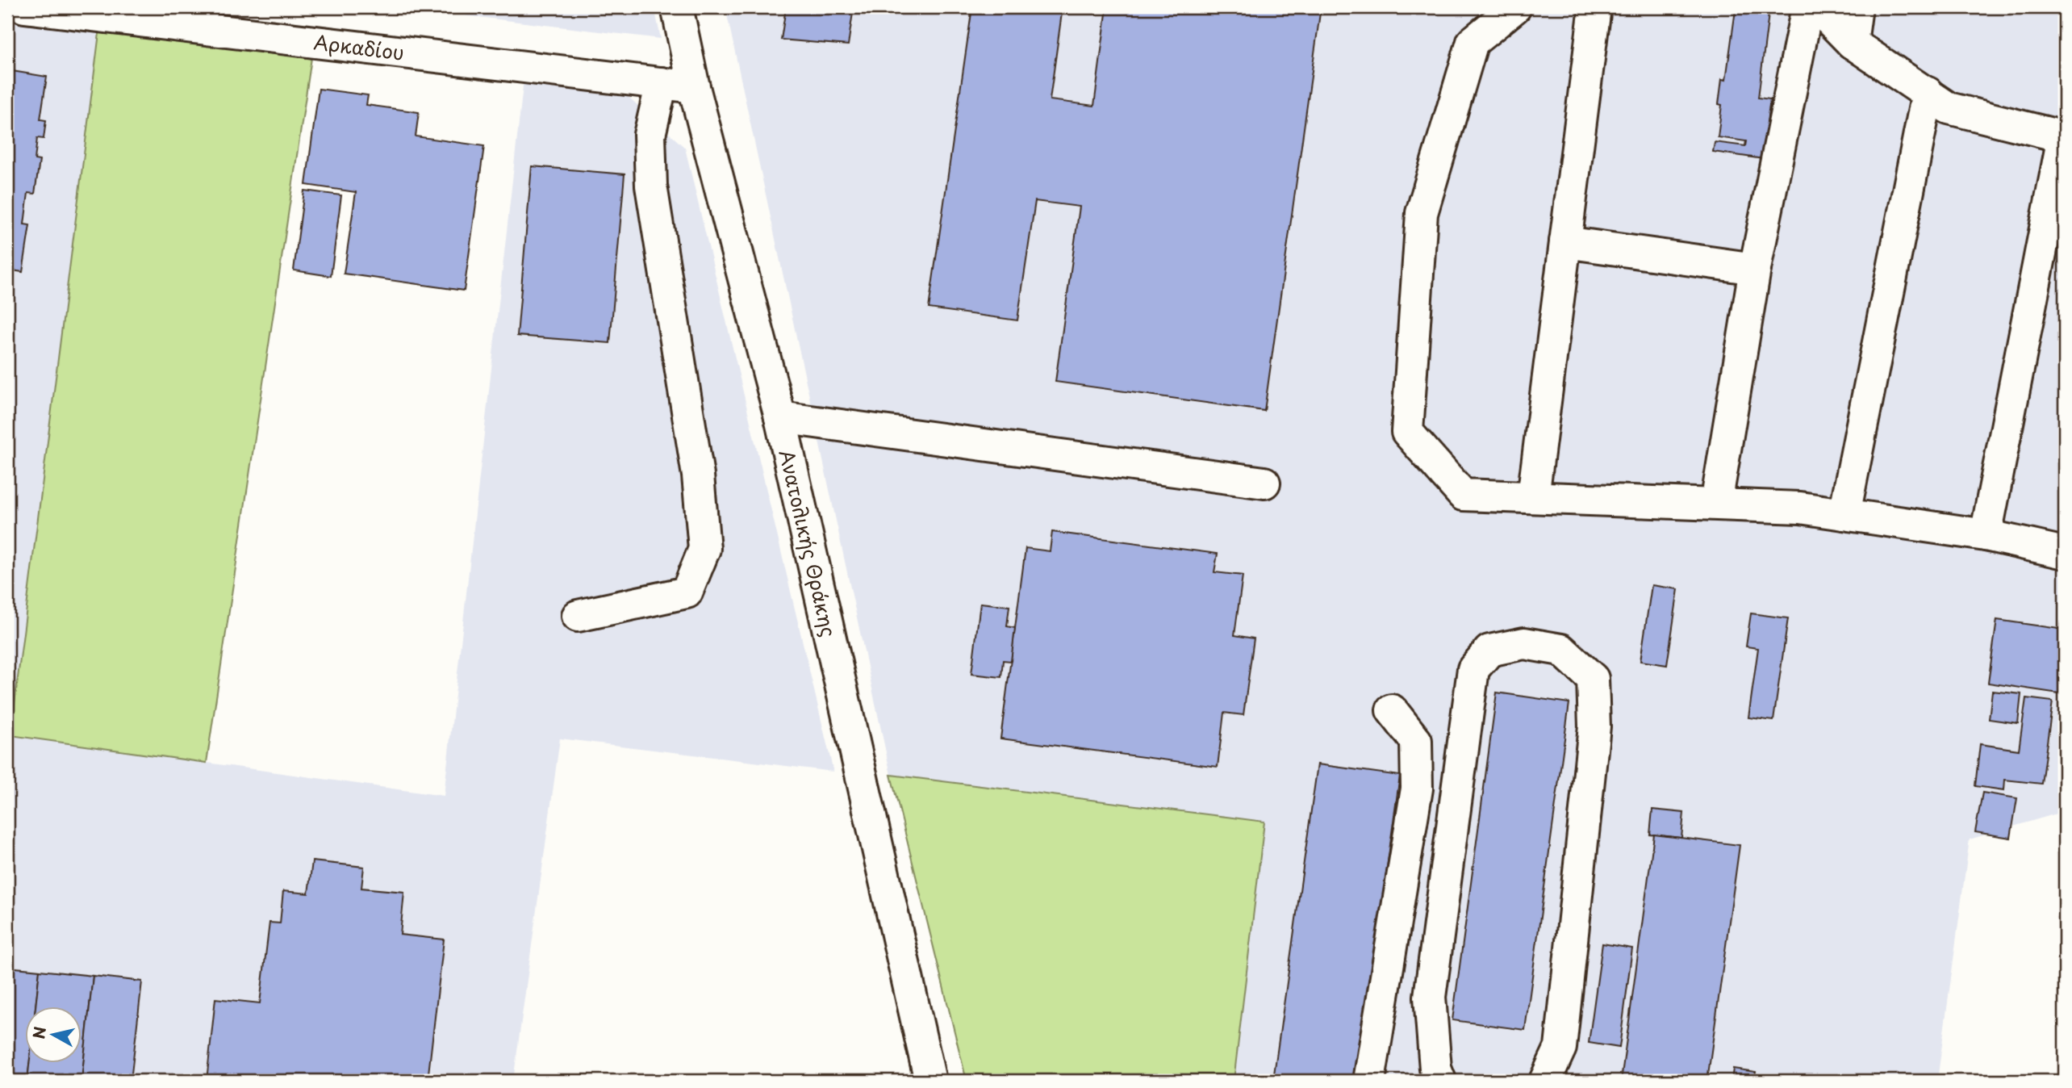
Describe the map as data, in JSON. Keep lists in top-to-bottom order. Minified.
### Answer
{"streets":{"street":["Αρκαδίου","Ανατολικής Θράκης"]},"crossings":[["Αρκαδίου","Ανατολικής Θράκης"]],"north":"left"}
